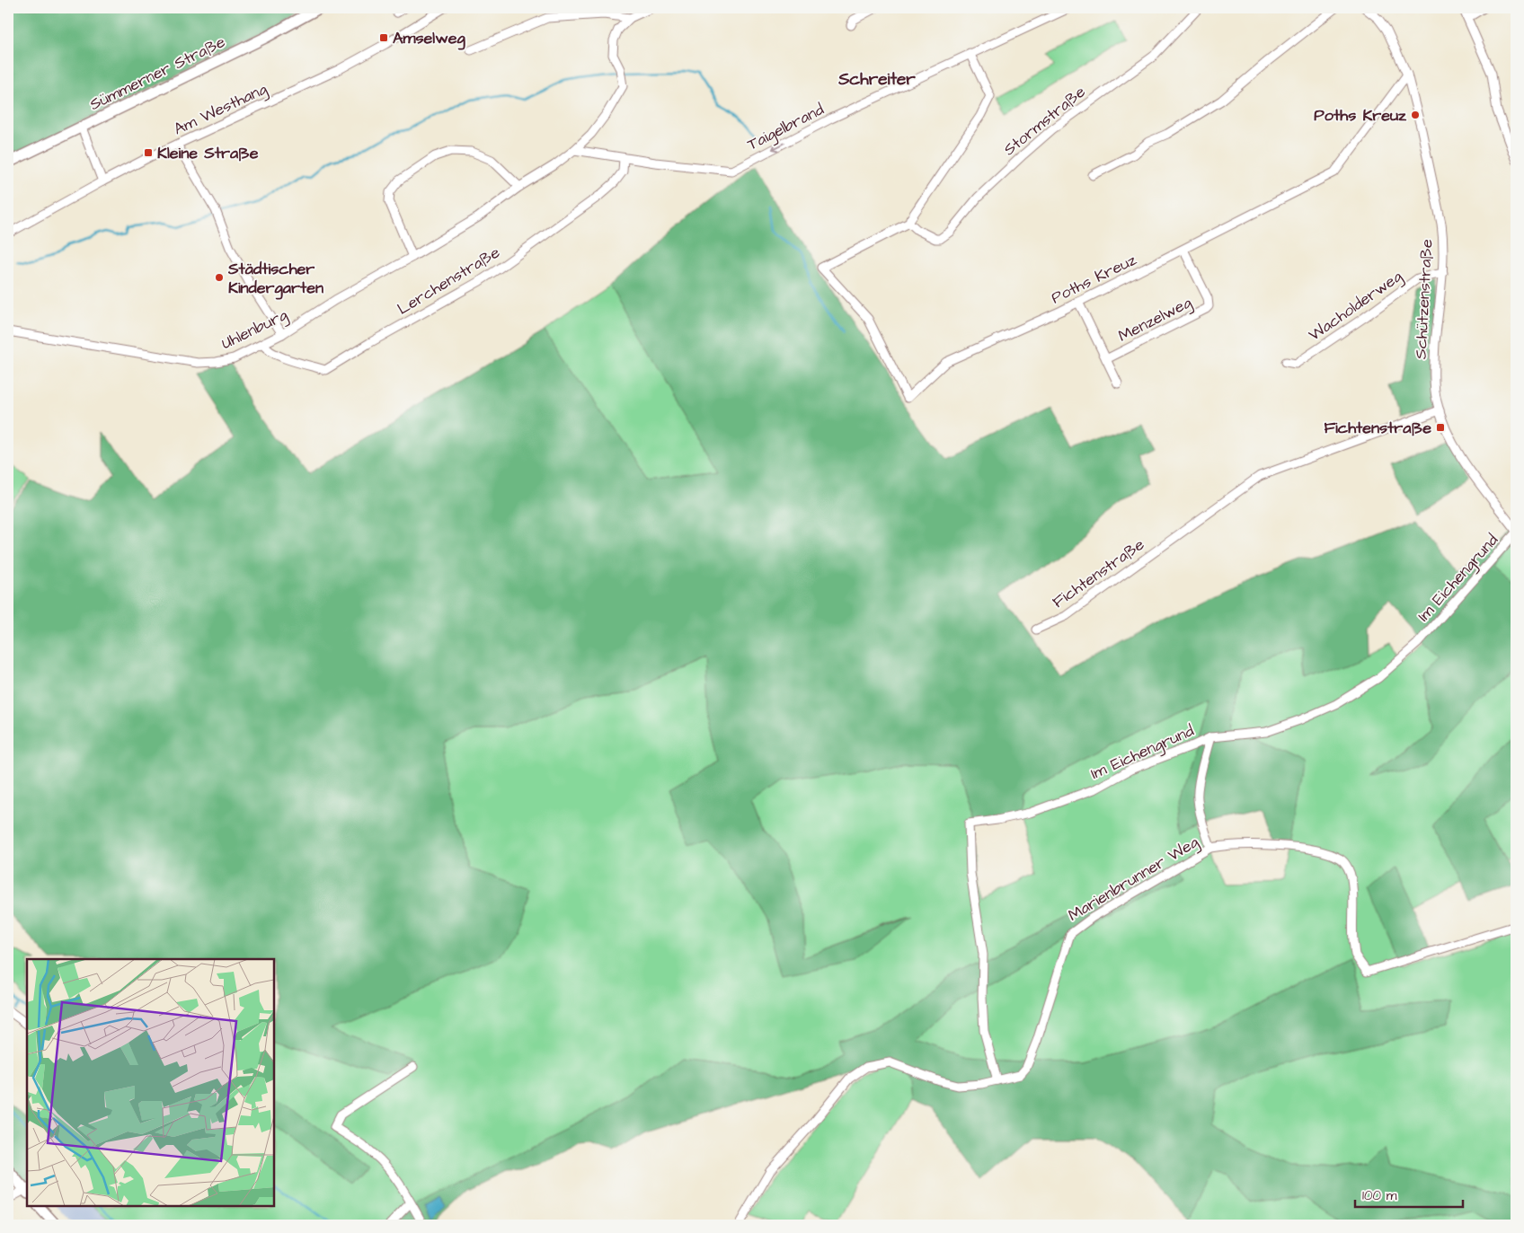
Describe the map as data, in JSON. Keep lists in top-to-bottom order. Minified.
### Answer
{"streets":{"main road":["Sümmerner Straße"],"street":["Am Westhang","Stormstraße","Taigelbrand","Poths Kreuz","Lerchenstraße","Schützenstraße","Wacholderweg","Menzelweg","Uhlenburg","Fichtenstraße","Im Eichengrund","Marienbrunner Weg"]},"crossings":[["Stormstraße","Poths Kreuz"],["Taigelbrand","Lerchenstraße"],["Taigelbrand","Uhlenburg"],["Poths Kreuz","Schützenstraße"],["Poths Kreuz","Menzelweg"],["Lerchenstraße","Uhlenburg"],["Schützenstraße","Wacholderweg"],["Schützenstraße","Fichtenstraße"],["Schützenstraße","Im Eichengrund"],["Im Eichengrund","Marienbrunner Weg"]],"one_way":["Taigelbrand"],"districts":["Schreiter"],"places":{"transit":["Amselweg","Kleine Straße","Fichtenstraße"],"other":["Poths Kreuz","Städtischer Kindergarten"]},"scale_bar":"100 m"}
